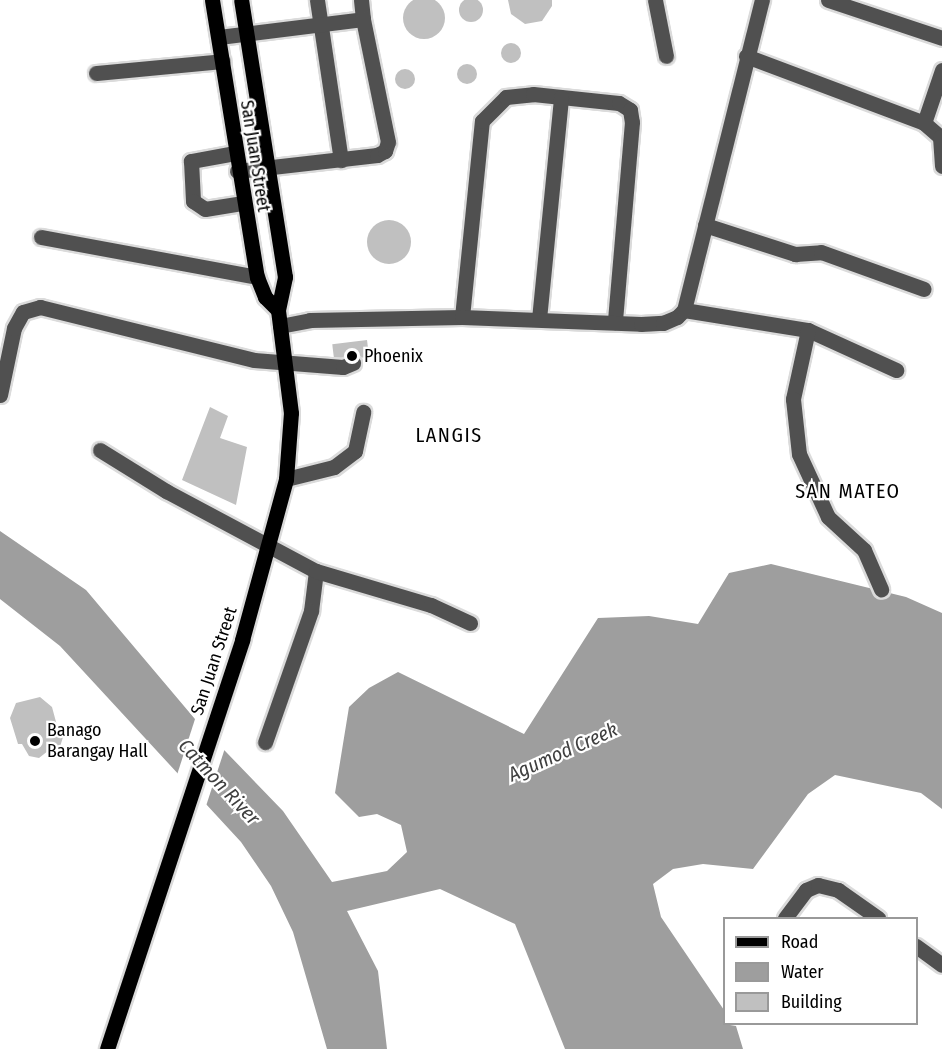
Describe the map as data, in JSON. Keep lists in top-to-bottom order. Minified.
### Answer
{"streets":{"main road":["San Juan Street"]},"districts":["LANGIS","SAN MATEO"],"water":["Agumod Creek","Catmon River"],"places":["Phoenix","Banago Barangay Hall"],"legend":["Road","Water","Building"]}
